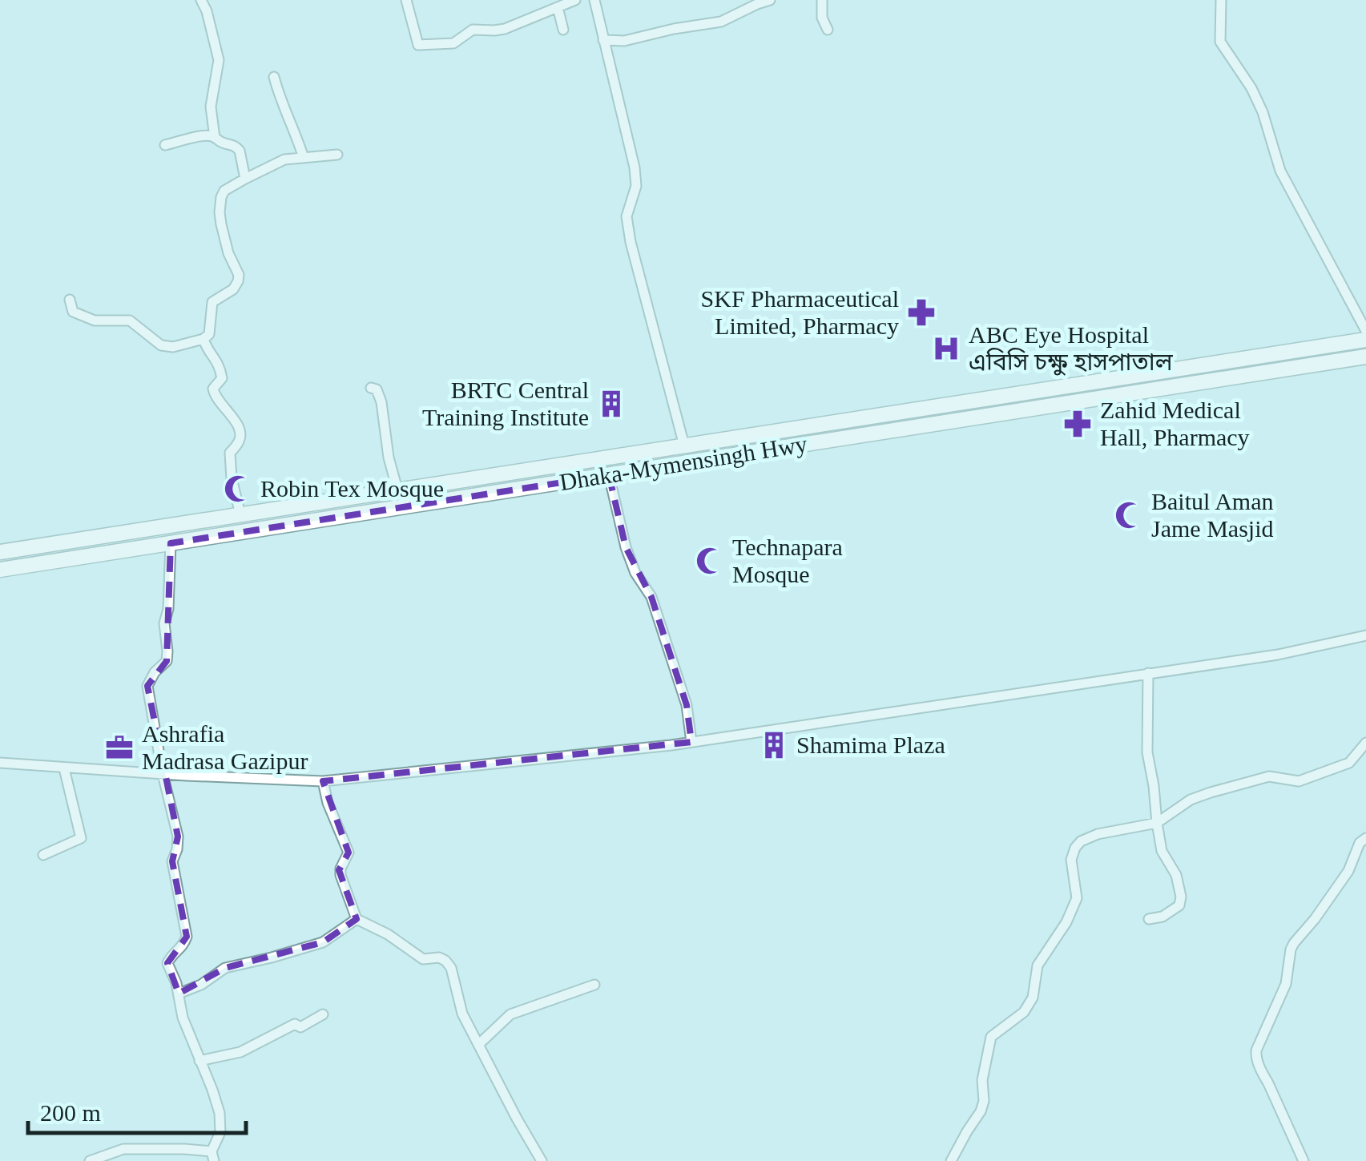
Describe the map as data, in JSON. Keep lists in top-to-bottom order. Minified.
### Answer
{"streets":{"highway":["Dhaka-Mymensingh Hwy"]},"places":{"pharmacy":["SKF Pharmaceutical Limited, Pharmacy","Zahid Medical Hall, Pharmacy"],"hospital":["ABC Eye Hospital এবিসি চক্ষু হাসপাতাল"],"building":["BRTC Central Training Institute","Shamima Plaza"],"mosque":["Robin Tex Mosque","Baitul Aman Jame Masjid","Technapara Mosque"],"office":["Ashrafia Madrasa Gazipur"]},"scale_bar":"200 m"}
